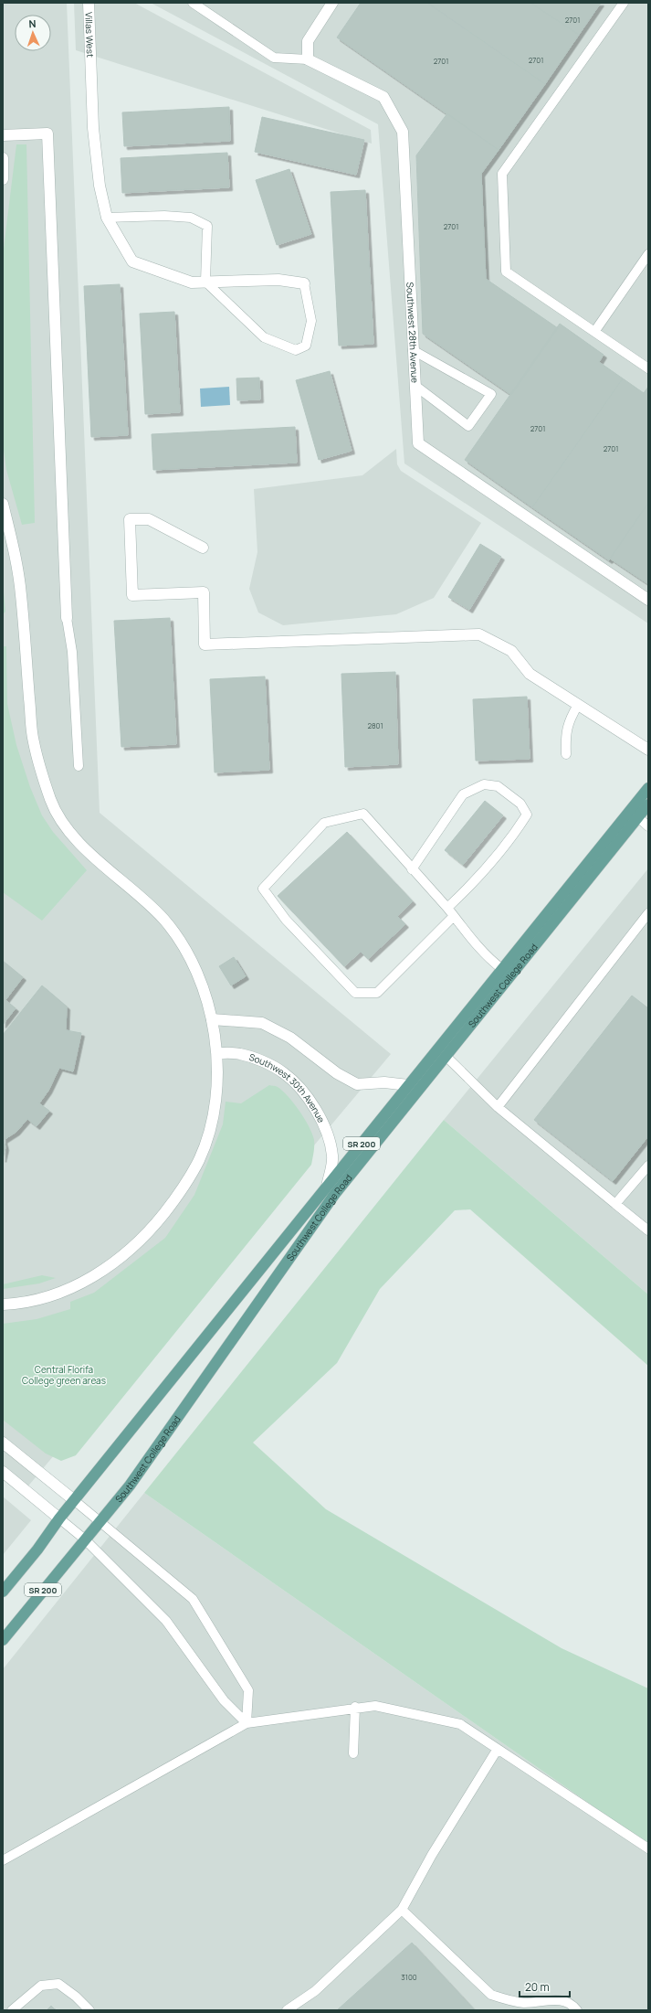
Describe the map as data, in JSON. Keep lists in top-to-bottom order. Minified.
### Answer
{"streets":{"main road":["Southwest College Road","SR 200"],"street":["Villas West","Southwest 28th Avenue","Southwest 30th Avenue"]},"crossings":[["Southwest College Road","Southwest 30th Avenue"]],"parks":["Central Florifa College green areas"],"house_numbers":["2701","2701","2701","2701","2701","2701","2801","3100"],"scale_bar":"20 m","north":"top"}
